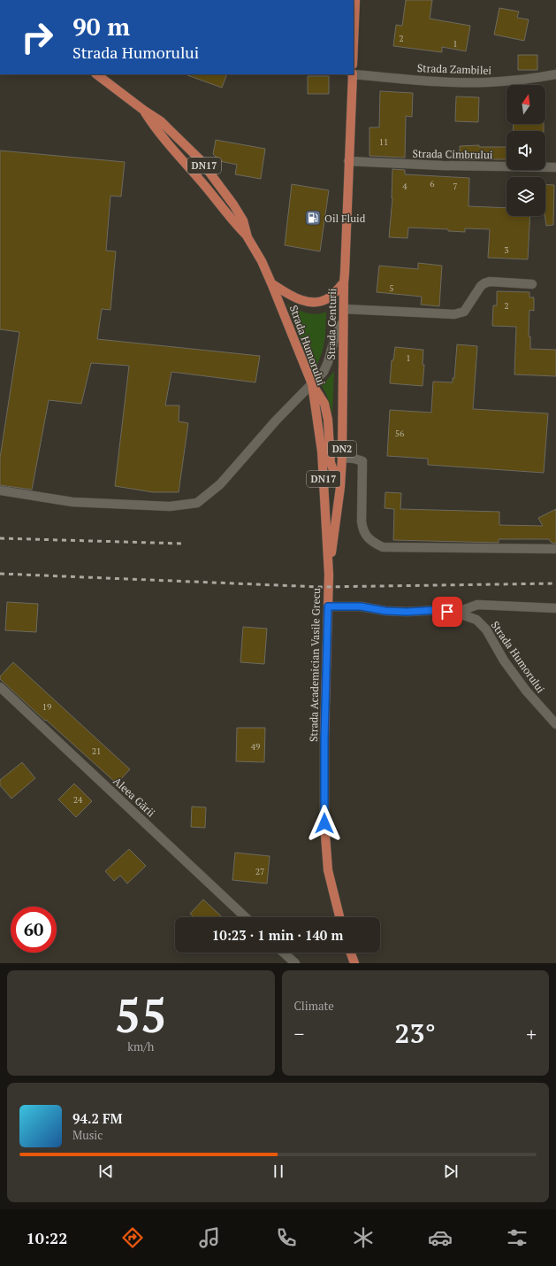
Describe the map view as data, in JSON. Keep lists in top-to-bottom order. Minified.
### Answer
{"streets":{"main road":["DN17","Strada Centurii","Strada Humorului","DN2","Strada Academician Vasile Grecu"],"street":["Strada Zambilei","Strada Cimbrului","Aleea Gării"]},"crossings":[["Strada Cimbrului","Strada Centurii"],["Strada Centurii","Strada Humorului"],["Strada Centurii","Strada Academician Vasile Grecu"],["Strada Humorului","Strada Academician Vasile Grecu"]],"places":{"fuel station":["Oil Fluid"]},"house_numbers":["2","1","11","6","4","7","3","5","2","1","56","19","49","21","24","27"],"north":"top","page":{"turn":["90 m","Strada Humorului"],"limit":"60","trip":"10:23 · 1 min · 140 m","tile":[["55","km/h"],"Climate"],"heat":["−","23°","+"],"song":["94.2 FM","Music"],"tabs":"10:22"}}
